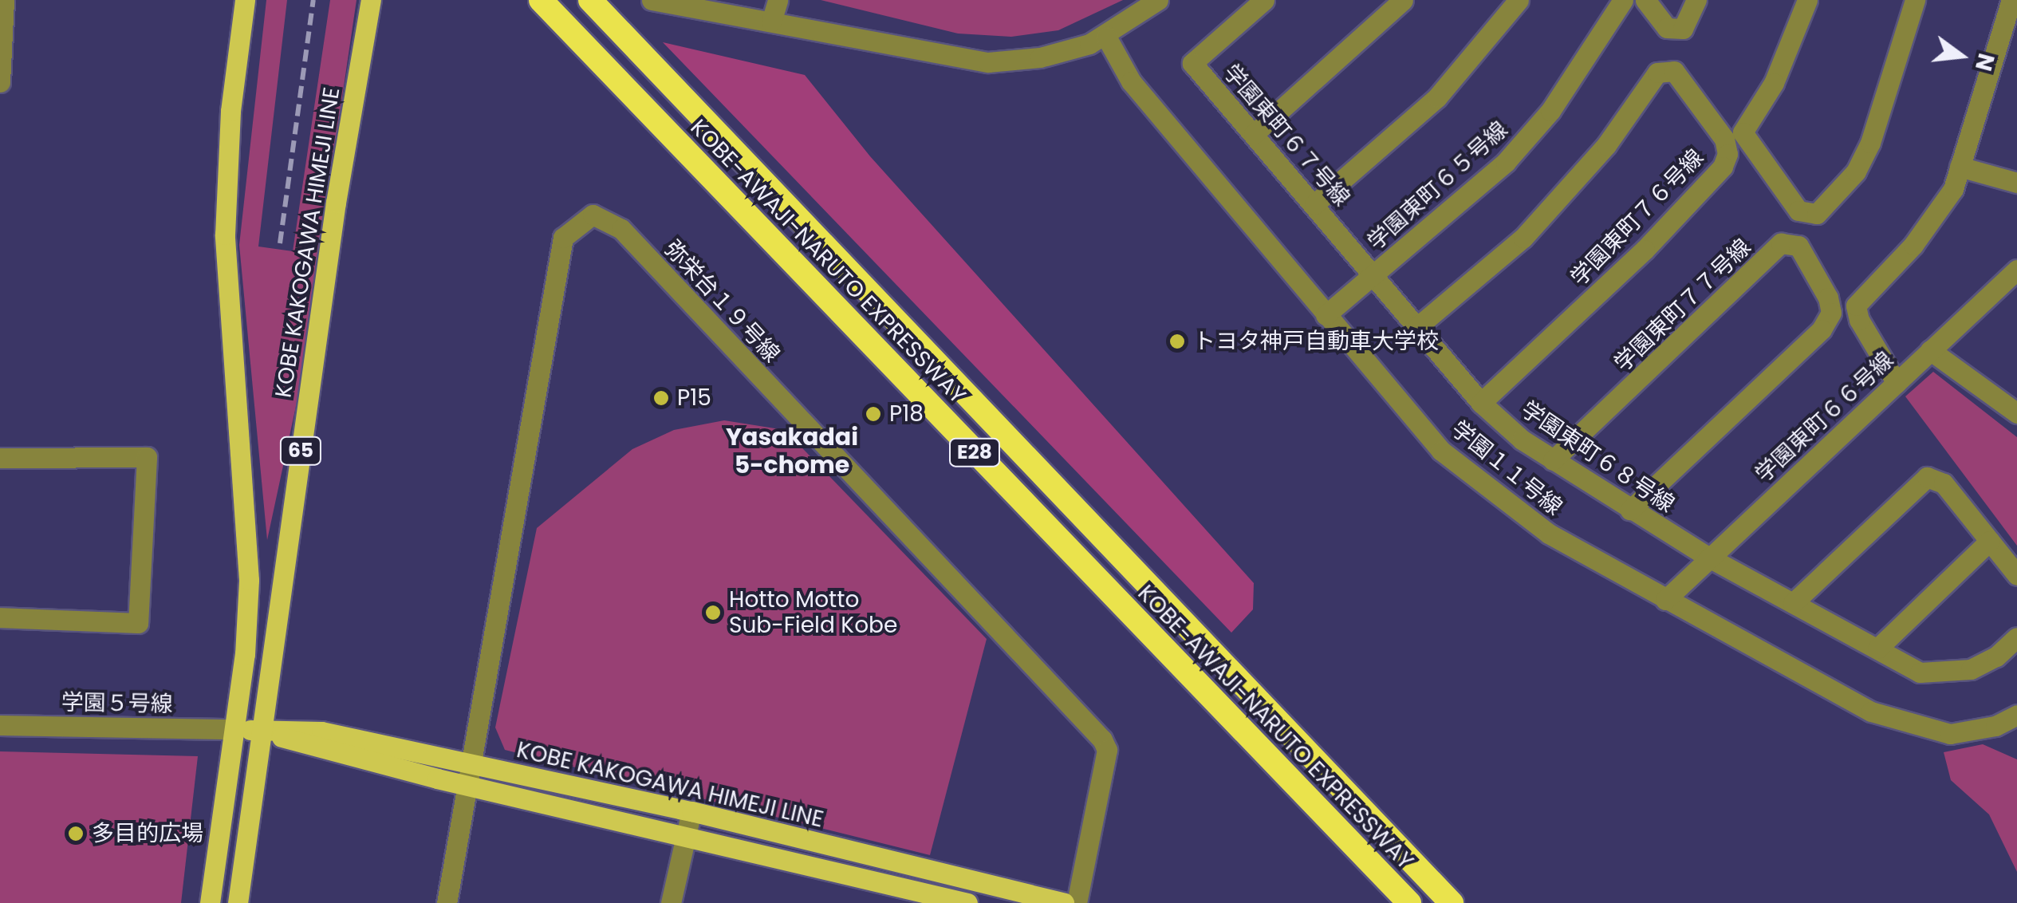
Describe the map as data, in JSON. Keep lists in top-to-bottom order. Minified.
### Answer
{"streets":{"highway":["KOBE-AWAJI-NARUTO EXPRESSWAY","E28"],"main road":["KOBE KAKOGAWA HIMEJI LINE","65"],"street":["学園東町６７号線","学園東町６５号線","学園東町７６号線","弥栄台１９号線","学園東町７７号線","学園東町６６号線","学園東町６８号線","学園１１号線","学園５号線"]},"crossings":[["学園東町６７号線","学園東町６５号線"],["学園東町６７号線","学園東町６８号線"],["学園東町６５号線","学園東町６８号線"],["学園東町６５号線","学園１１号線"],["学園東町７６号線","学園東町６８号線"],["KOBE KAKOGAWA HIMEJI LINE","弥栄台１９号線"],["KOBE KAKOGAWA HIMEJI LINE","学園５号線"],["学園東町７７号線","学園東町６８号線"],["学園東町６６号線","学園東町６８号線"],["学園東町６６号線","学園１１号線"]],"districts":["Yasakadai 5-chome"],"places":["トヨタ神戸自動車大学校","P15","P18","Hotto Motto Sub-Field Kobe","多目的広場"],"north":"right"}
